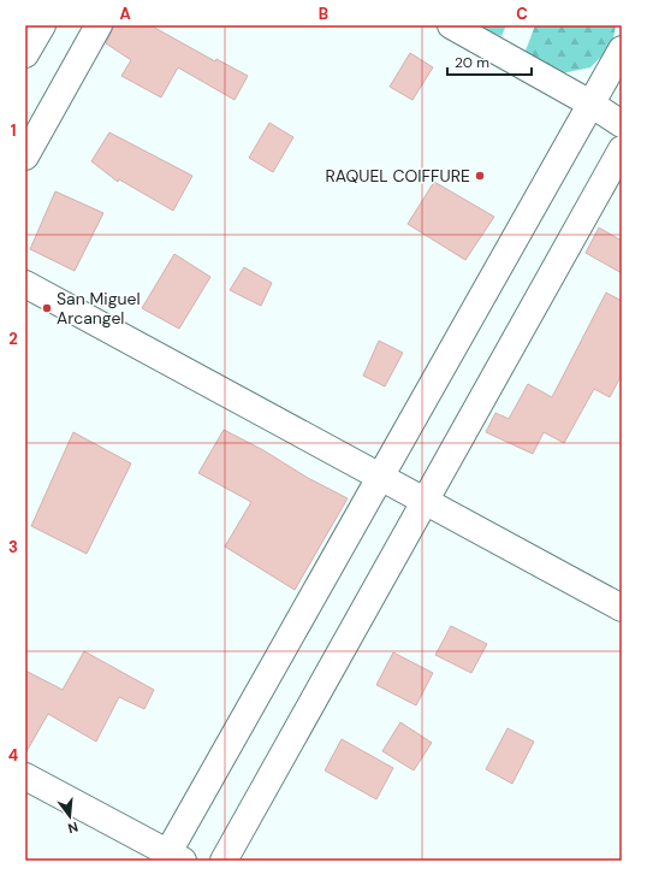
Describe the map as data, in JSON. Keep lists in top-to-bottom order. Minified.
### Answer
{"places":["RAQUEL COIFFURE","San Miguel Arcangel"],"scale_bar":"20 m","north":"bottom","grid":{"columns":["A","B","C"],"rows":["1","2","3","4"]}}
